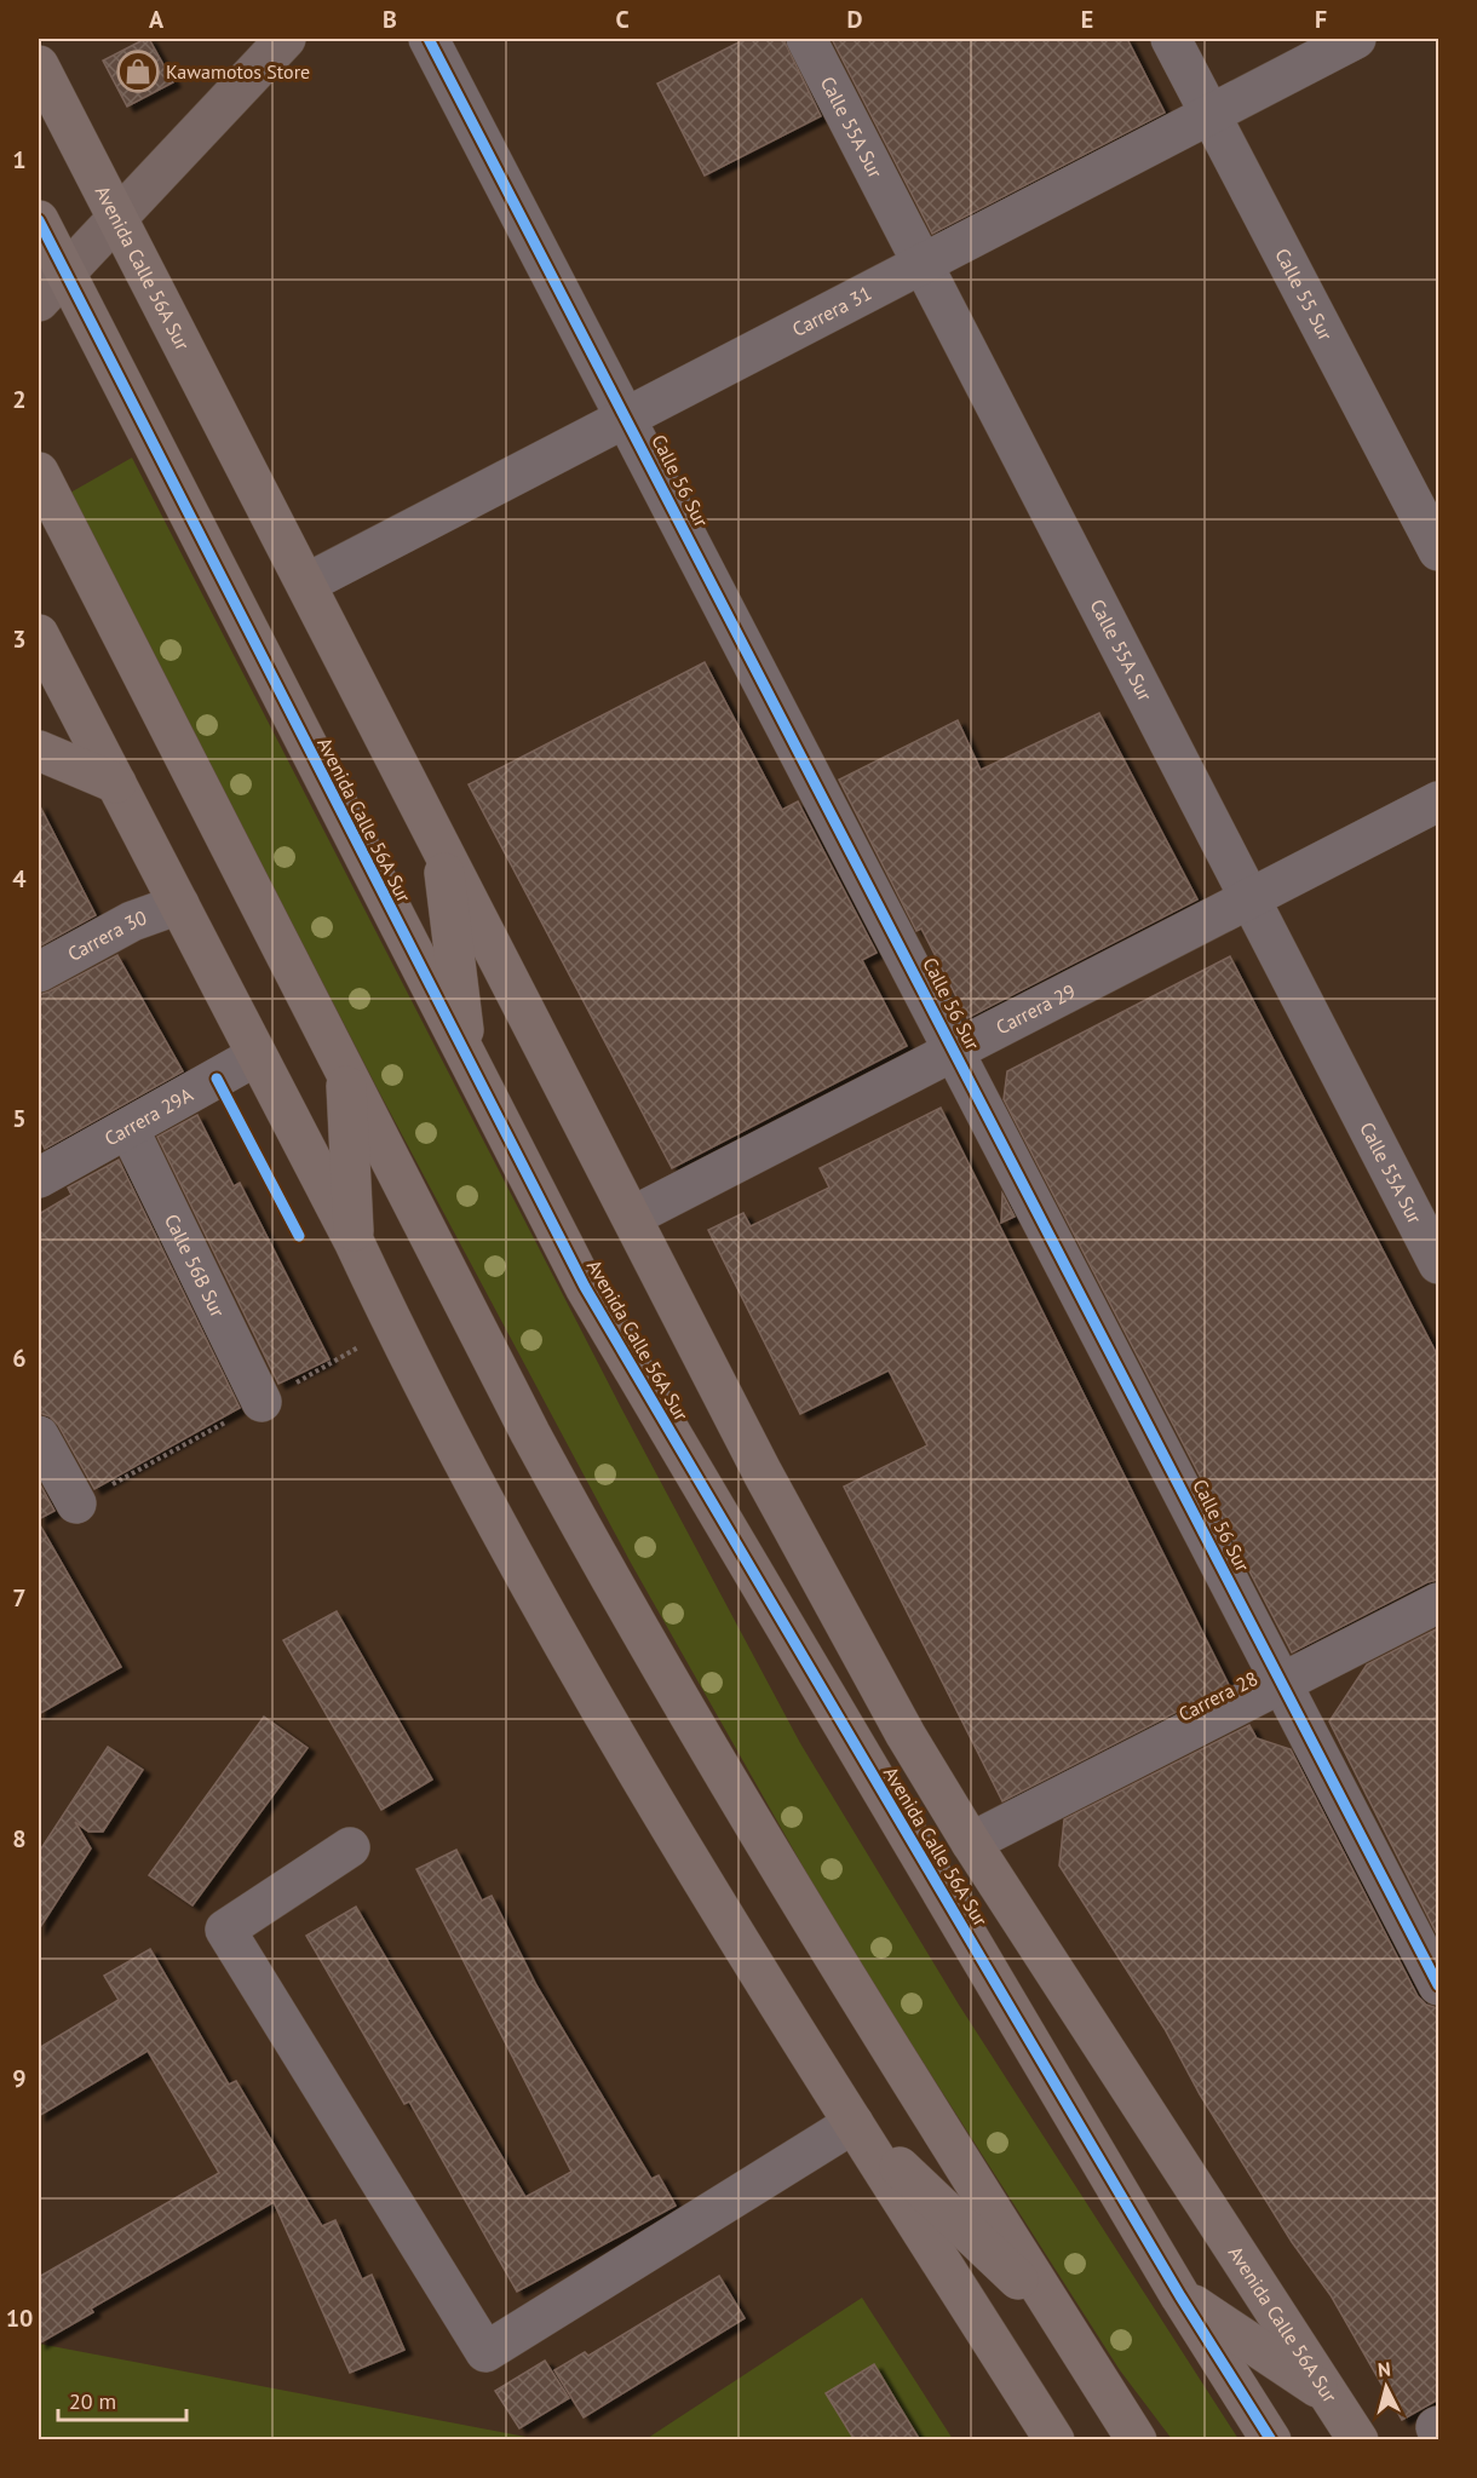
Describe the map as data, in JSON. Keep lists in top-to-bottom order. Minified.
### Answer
{"streets":{"highway":["Avenida Calle 56A Sur"],"street":["Calle 55A Sur","Calle 55 Sur","Carrera 31","Calle 56 Sur","Carrera 30","Carrera 29","Carrera 29A","Calle 56B Sur","Carrera 28"]},"crossings":[["Calle 55A Sur","Carrera 31"],["Calle 55A Sur","Carrera 29"],["Avenida Calle 56A Sur","Carrera 31"],["Avenida Calle 56A Sur","Carrera 29"],["Avenida Calle 56A Sur","Carrera 28"],["Calle 55 Sur","Carrera 31"],["Carrera 31","Calle 56 Sur"],["Calle 56 Sur","Carrera 29"],["Calle 56 Sur","Carrera 28"],["Carrera 29A","Calle 56B Sur"]],"places":{"shop":["Kawamotos Store"]},"scale_bar":"20 m","north":"top","grid":{"columns":["A","B","C","D","E","F"],"rows":["1","2","3","4","5","6","7","8","9","10"]}}
